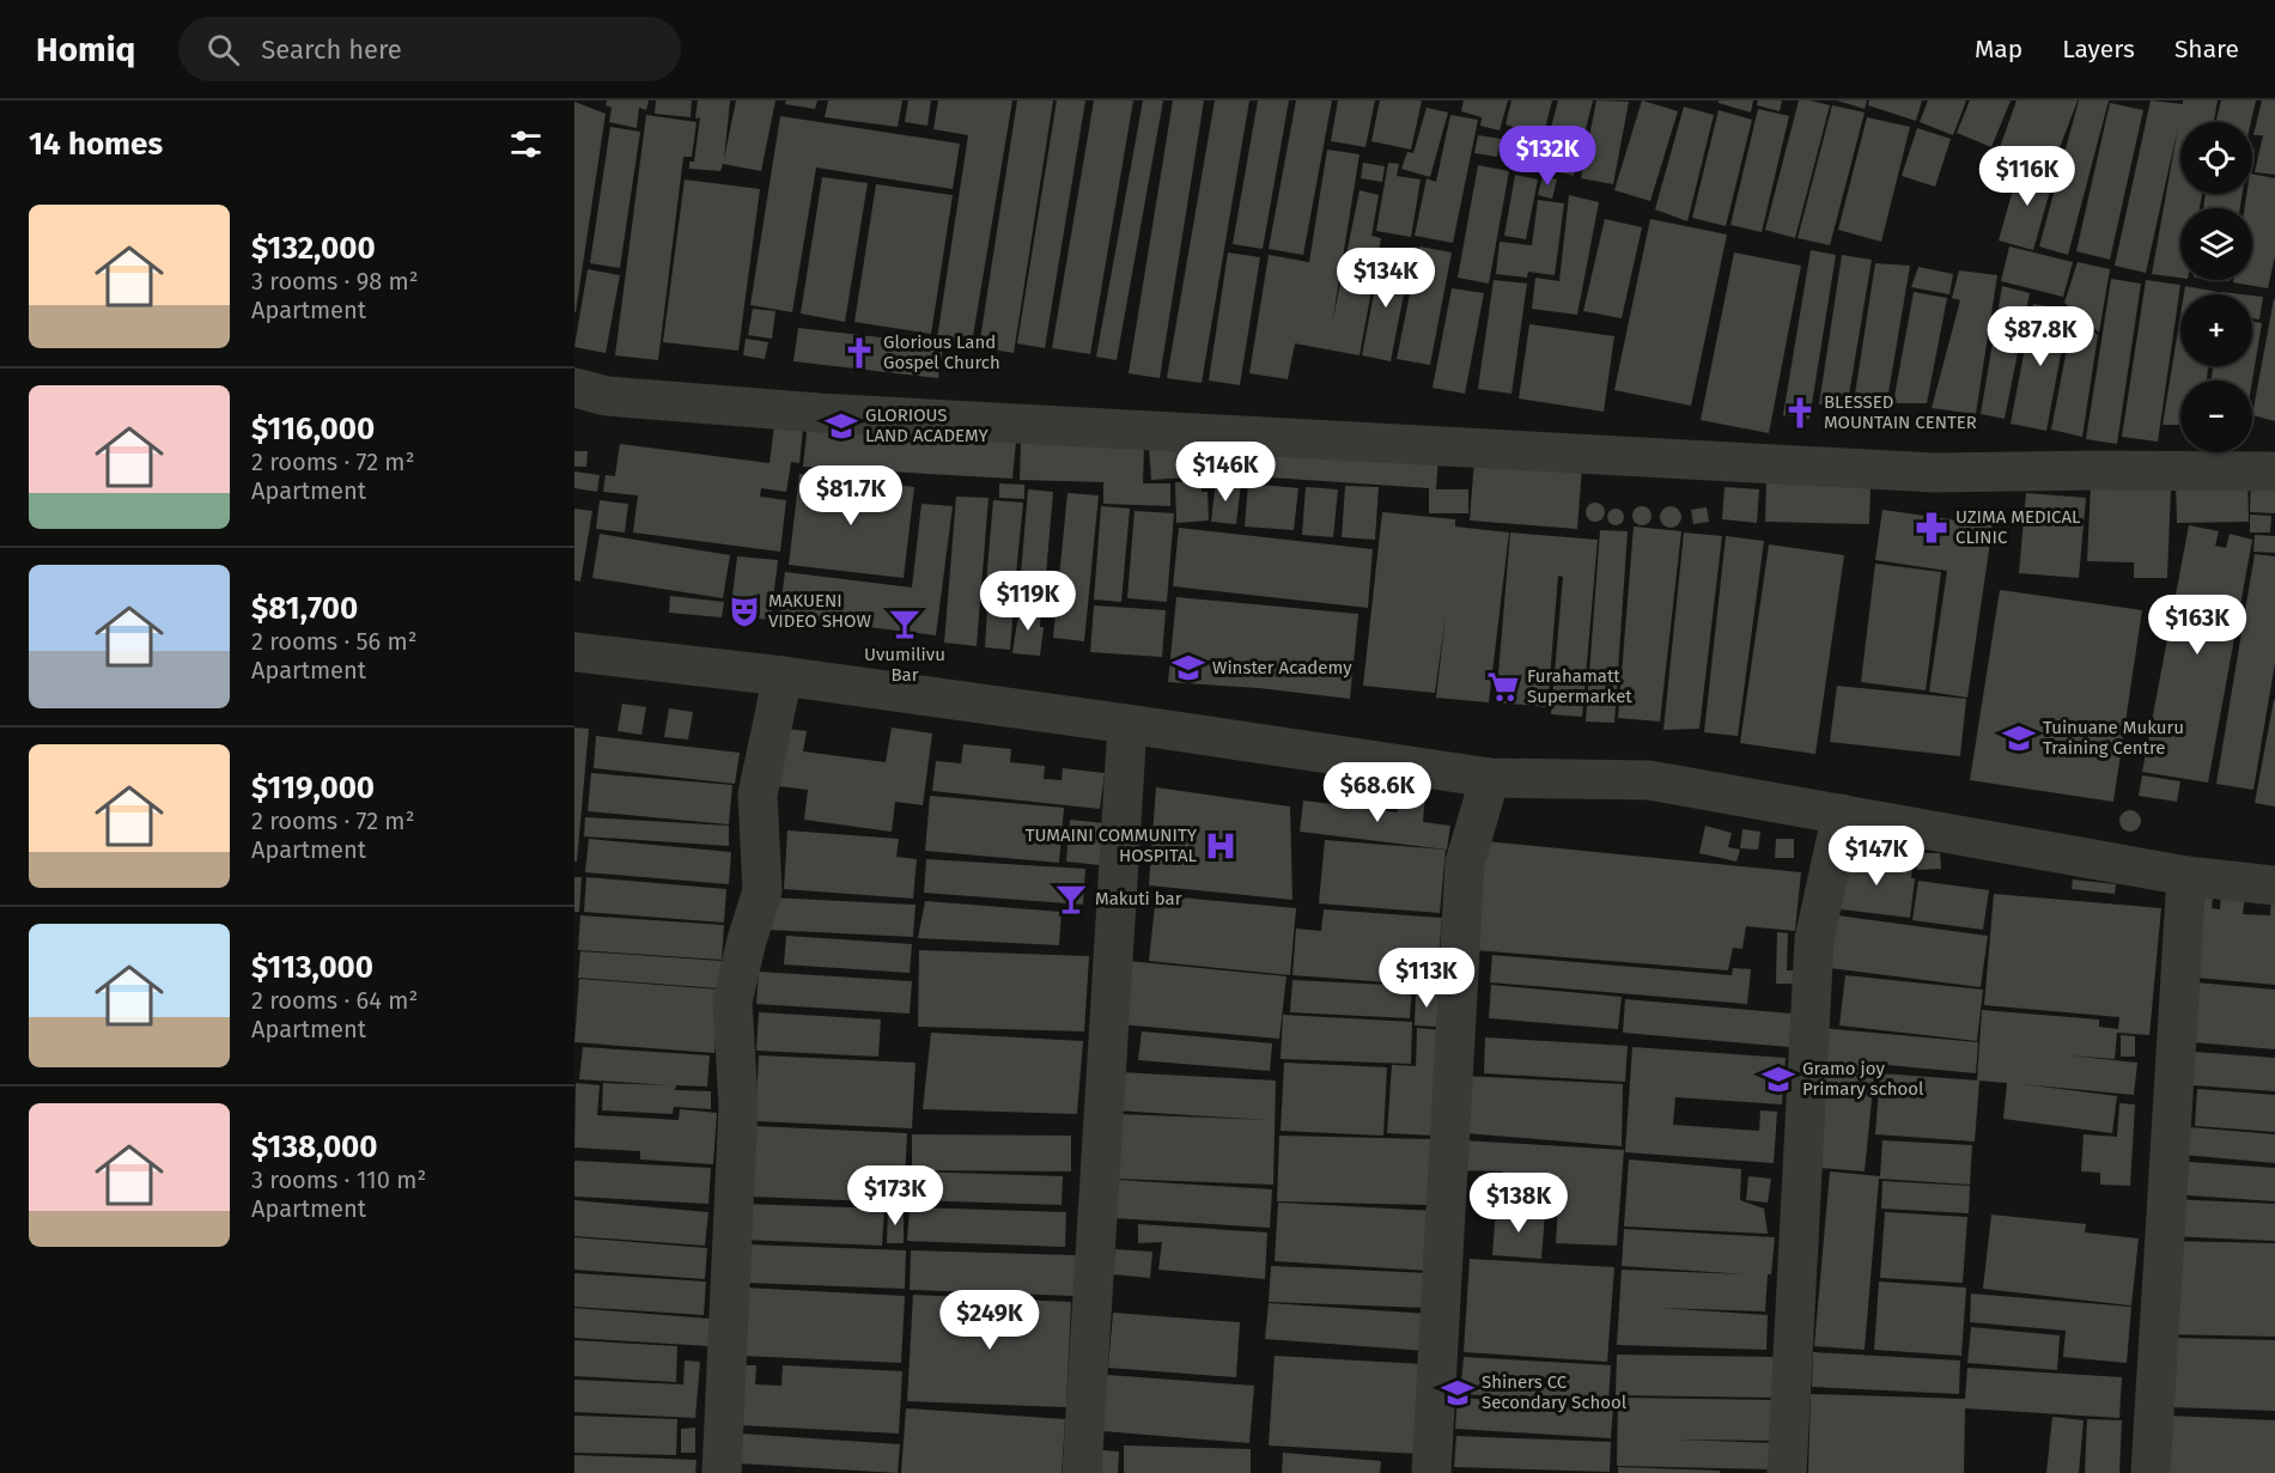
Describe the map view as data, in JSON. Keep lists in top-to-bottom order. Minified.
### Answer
{"places":{"church":["Glorious Land Gospel Church","BLESSED MOUNTAIN CENTER"],"school or university":["GLORIOUS LAND ACADEMY","Winster Academy","Tuinuane Mukuru Training Centre","Gramo joy Primary school","Shiners CC Secondary School"],"pharmacy":["UZIMA MEDICAL CLINIC"],"theatre":["MAKUENI VIDEO SHOW"],"bar":["Uvumilivu Bar","Makuti bar"],"supermarket":["Furahamatt Supermarket"],"hospital":["TUMAINI COMMUNITY HOSPITAL"]},"page":{"header":"Homiq","search":"Search here","nav":["Map","Layers","Share"],"heading":"14 homes","map_buttons":["+","−"],"price":["$132K","$116K","$134K","$87.8K","$146K","$81.7K","$119K","$163K","$68.6K","$147K","$113K","$173K","$138K","$249K"],"list":[{"name":"$132,000","note":"3 rooms · 98 m² · Apartment"},{"name":"$116,000","note":"2 rooms · 72 m² · Apartment"},{"name":"$81,700","note":"2 rooms · 56 m² · Apartment"},{"name":"$119,000","note":"2 rooms · 72 m² · Apartment"},{"name":"$113,000","note":"2 rooms · 64 m² · Apartment"},{"name":"$138,000","note":"3 rooms · 110 m² · Apartment"}]}}
